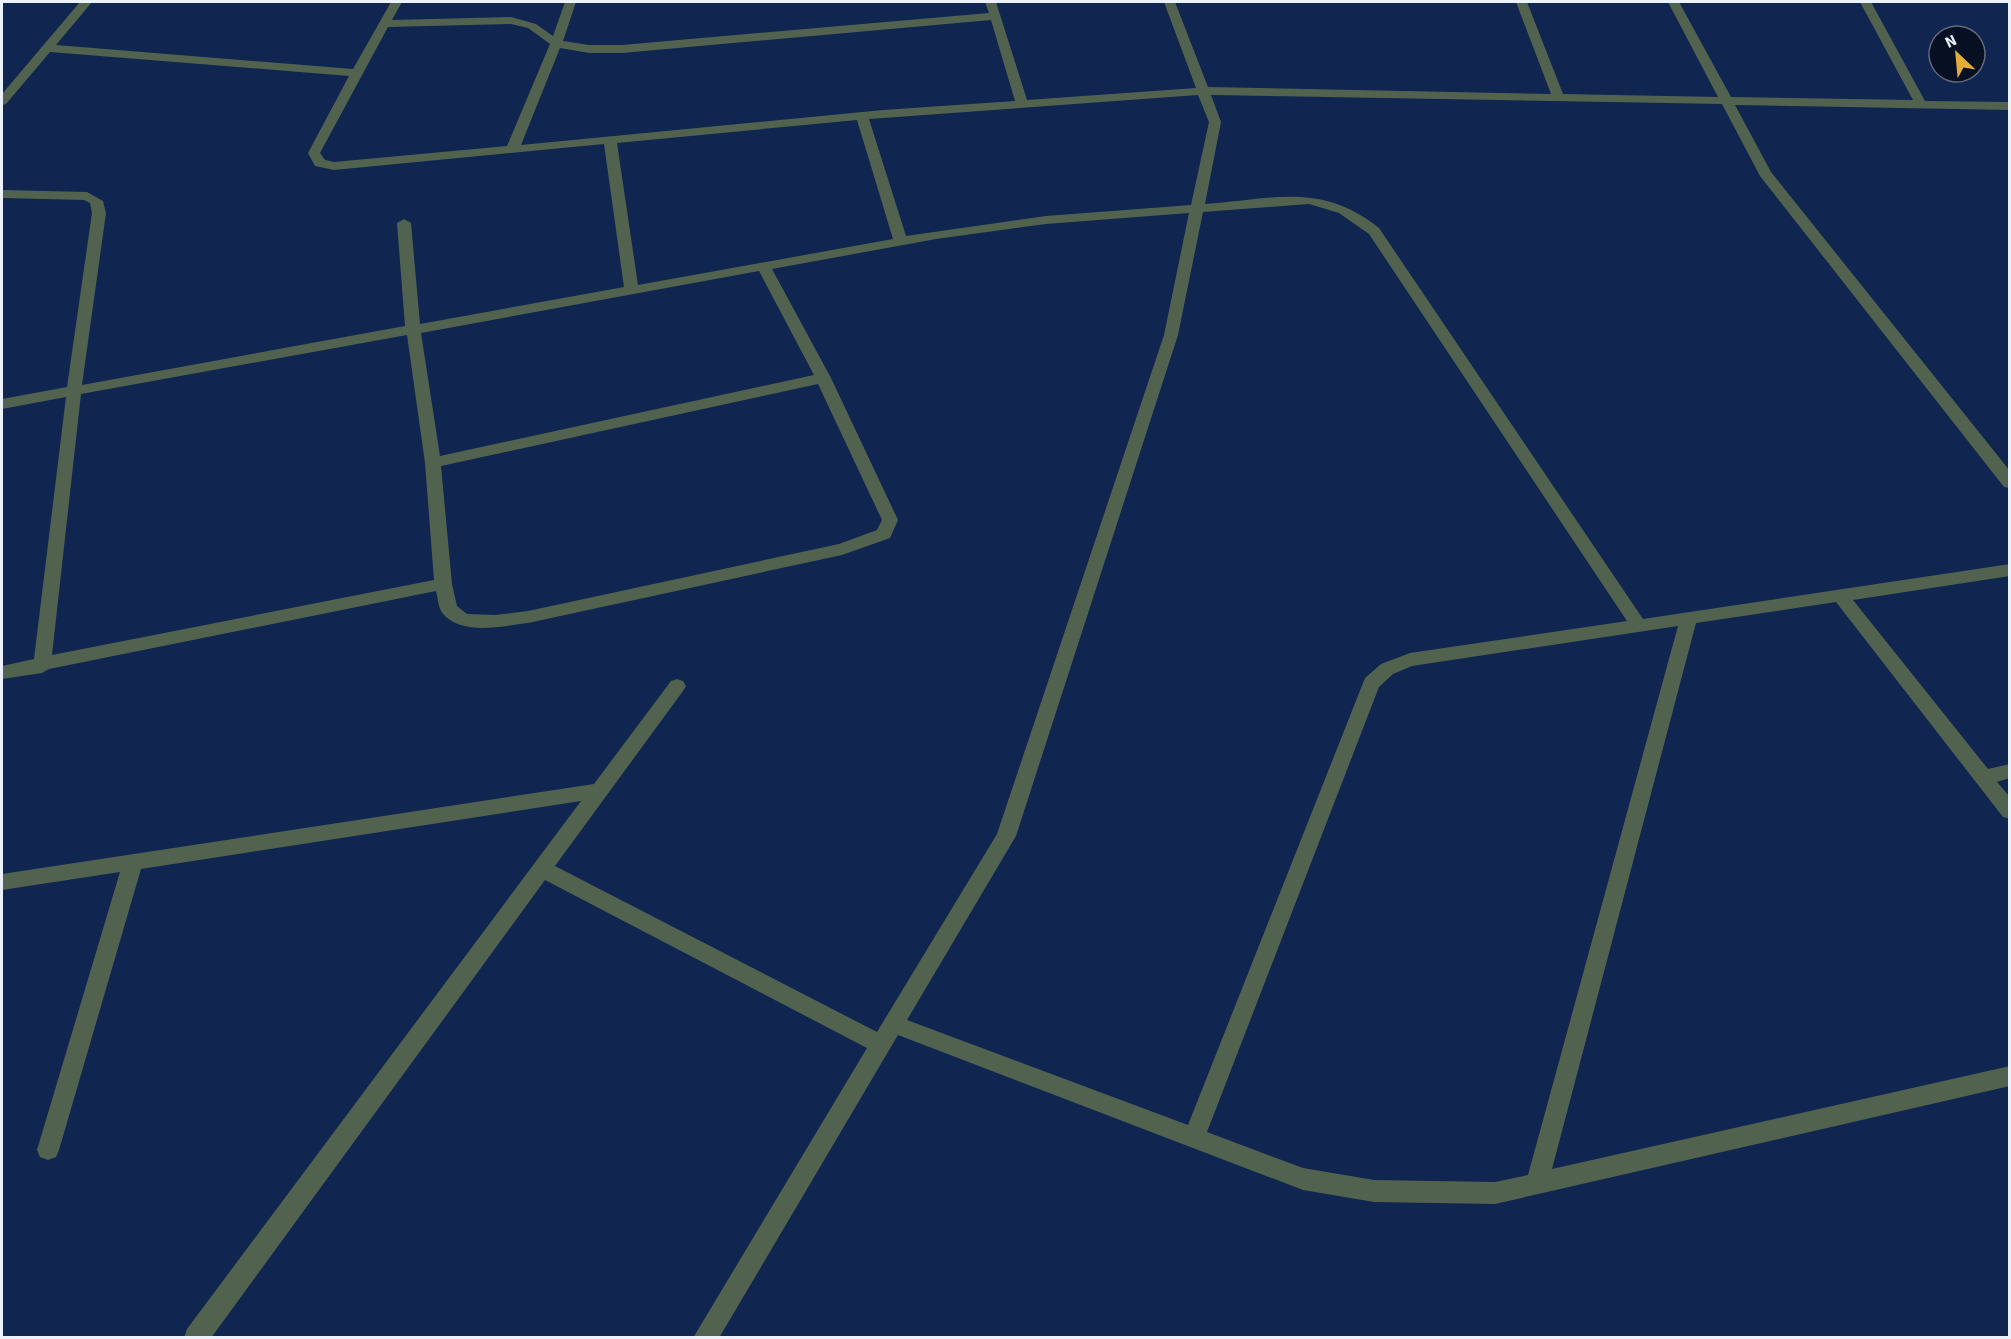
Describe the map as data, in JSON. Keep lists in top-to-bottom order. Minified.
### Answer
{"north":"top left"}
